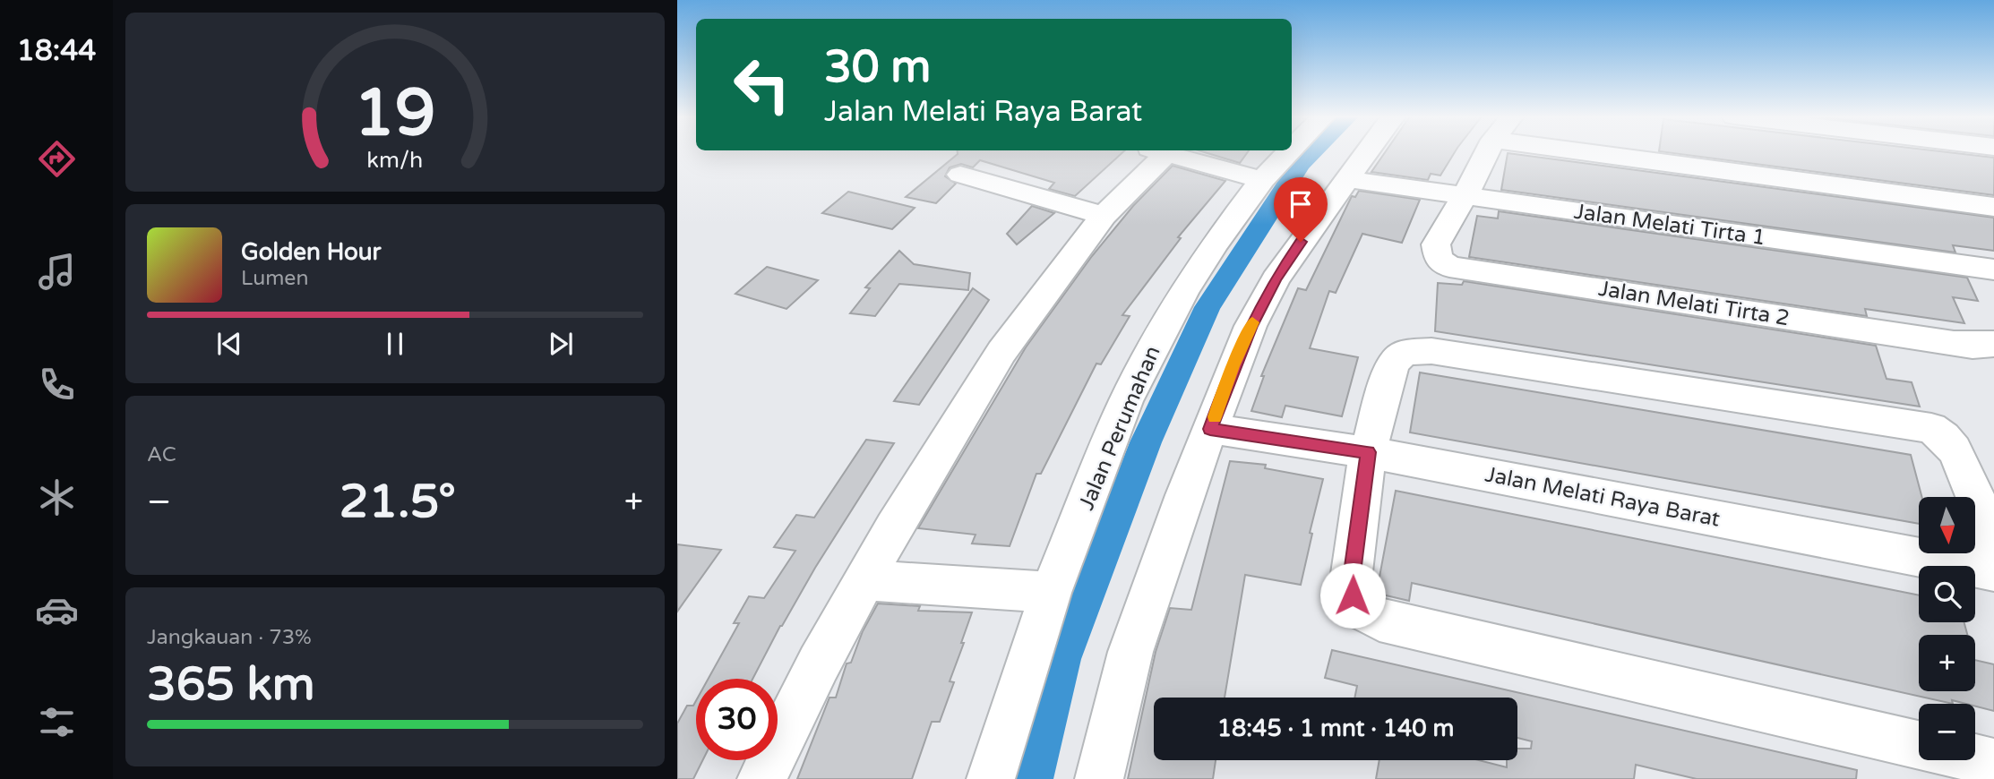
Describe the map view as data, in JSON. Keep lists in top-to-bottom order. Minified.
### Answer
{"streets":{"street":["Jalan Melati Tirta 1","Jalan Melati Tirta 2","Jalan Perumahan","Jalan Melati Raya Barat"]},"crossings":[["Jalan Melati Tirta 1","Jalan Melati Tirta 2"]],"north":"bottom","page":{"tabs":"18:44","turn":["30 m","Jalan Melati Raya Barat"],"song":["Golden Hour","Lumen"],"tile":["AC",["Jangkauan · 73%","365 km"]],"heat":["−","21.5°","+"],"map_buttons":["+","−"],"limit":"30","trip":"18:45 · 1 mnt · 140 m","gauge":["19","km/h"]}}
